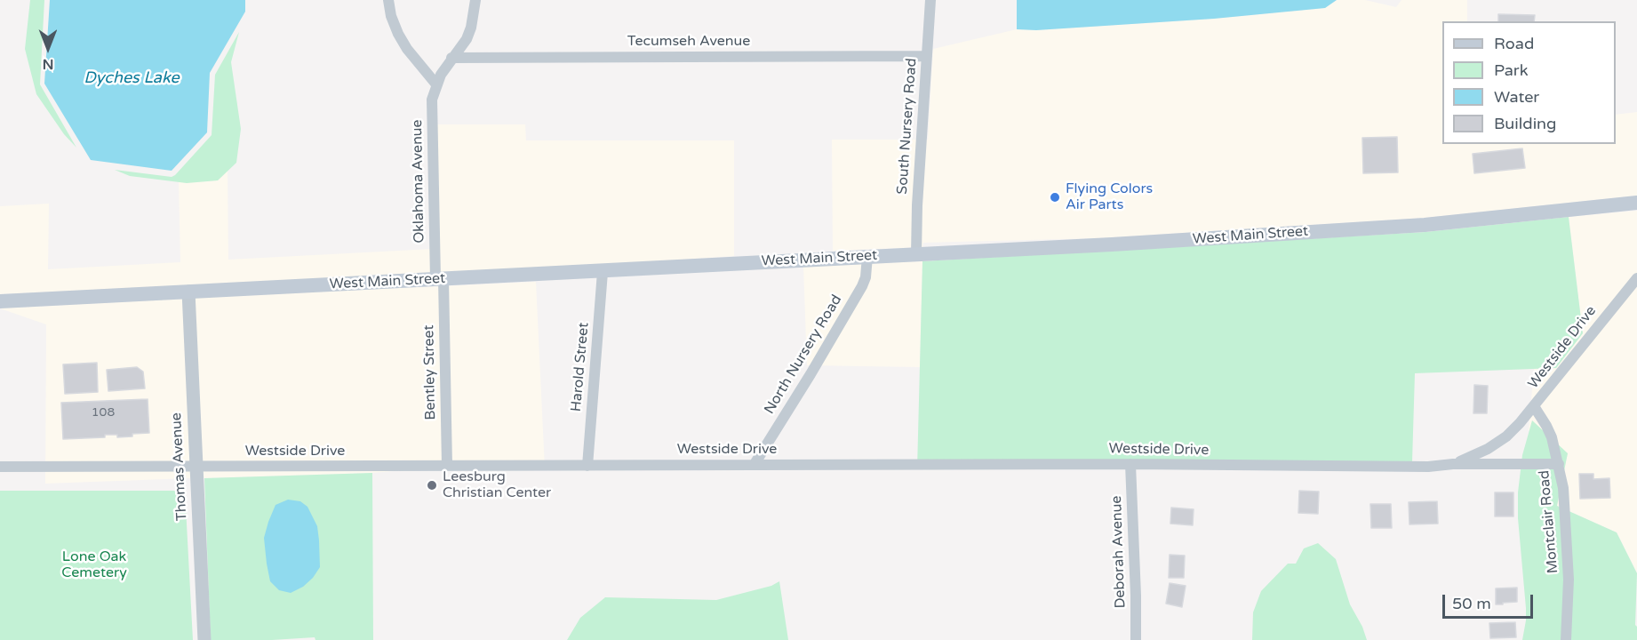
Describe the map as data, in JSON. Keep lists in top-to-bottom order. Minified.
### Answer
{"streets":{"main road":["West Main Street"],"street":["Tecumseh Avenue","South Nursery Road","Oklahoma Avenue","Westside Drive","North Nursery Road","Harold Street","Bentley Street","Thomas Avenue","Montclair Road","Deborah Avenue"]},"crossings":[["Tecumseh Avenue","South Nursery Road"],["South Nursery Road","West Main Street"],["Oklahoma Avenue","West Main Street"],["Oklahoma Avenue","Bentley Street"],["West Main Street","North Nursery Road"],["West Main Street","Harold Street"],["West Main Street","Bentley Street"],["West Main Street","Thomas Avenue"],["Westside Drive","North Nursery Road"],["Westside Drive","Harold Street"],["Westside Drive","Bentley Street"],["Westside Drive","Thomas Avenue"],["Westside Drive","Montclair Road"],["Westside Drive","Deborah Avenue"]],"water":["Dyches Lake"],"parks":["Lone Oak Cemetery"],"places":["Flying Colors Air Parts","Leesburg Christian Center"],"house_numbers":["108"],"legend":["Road","Park","Water","Building"],"scale_bar":"50 m","north":"bottom"}
